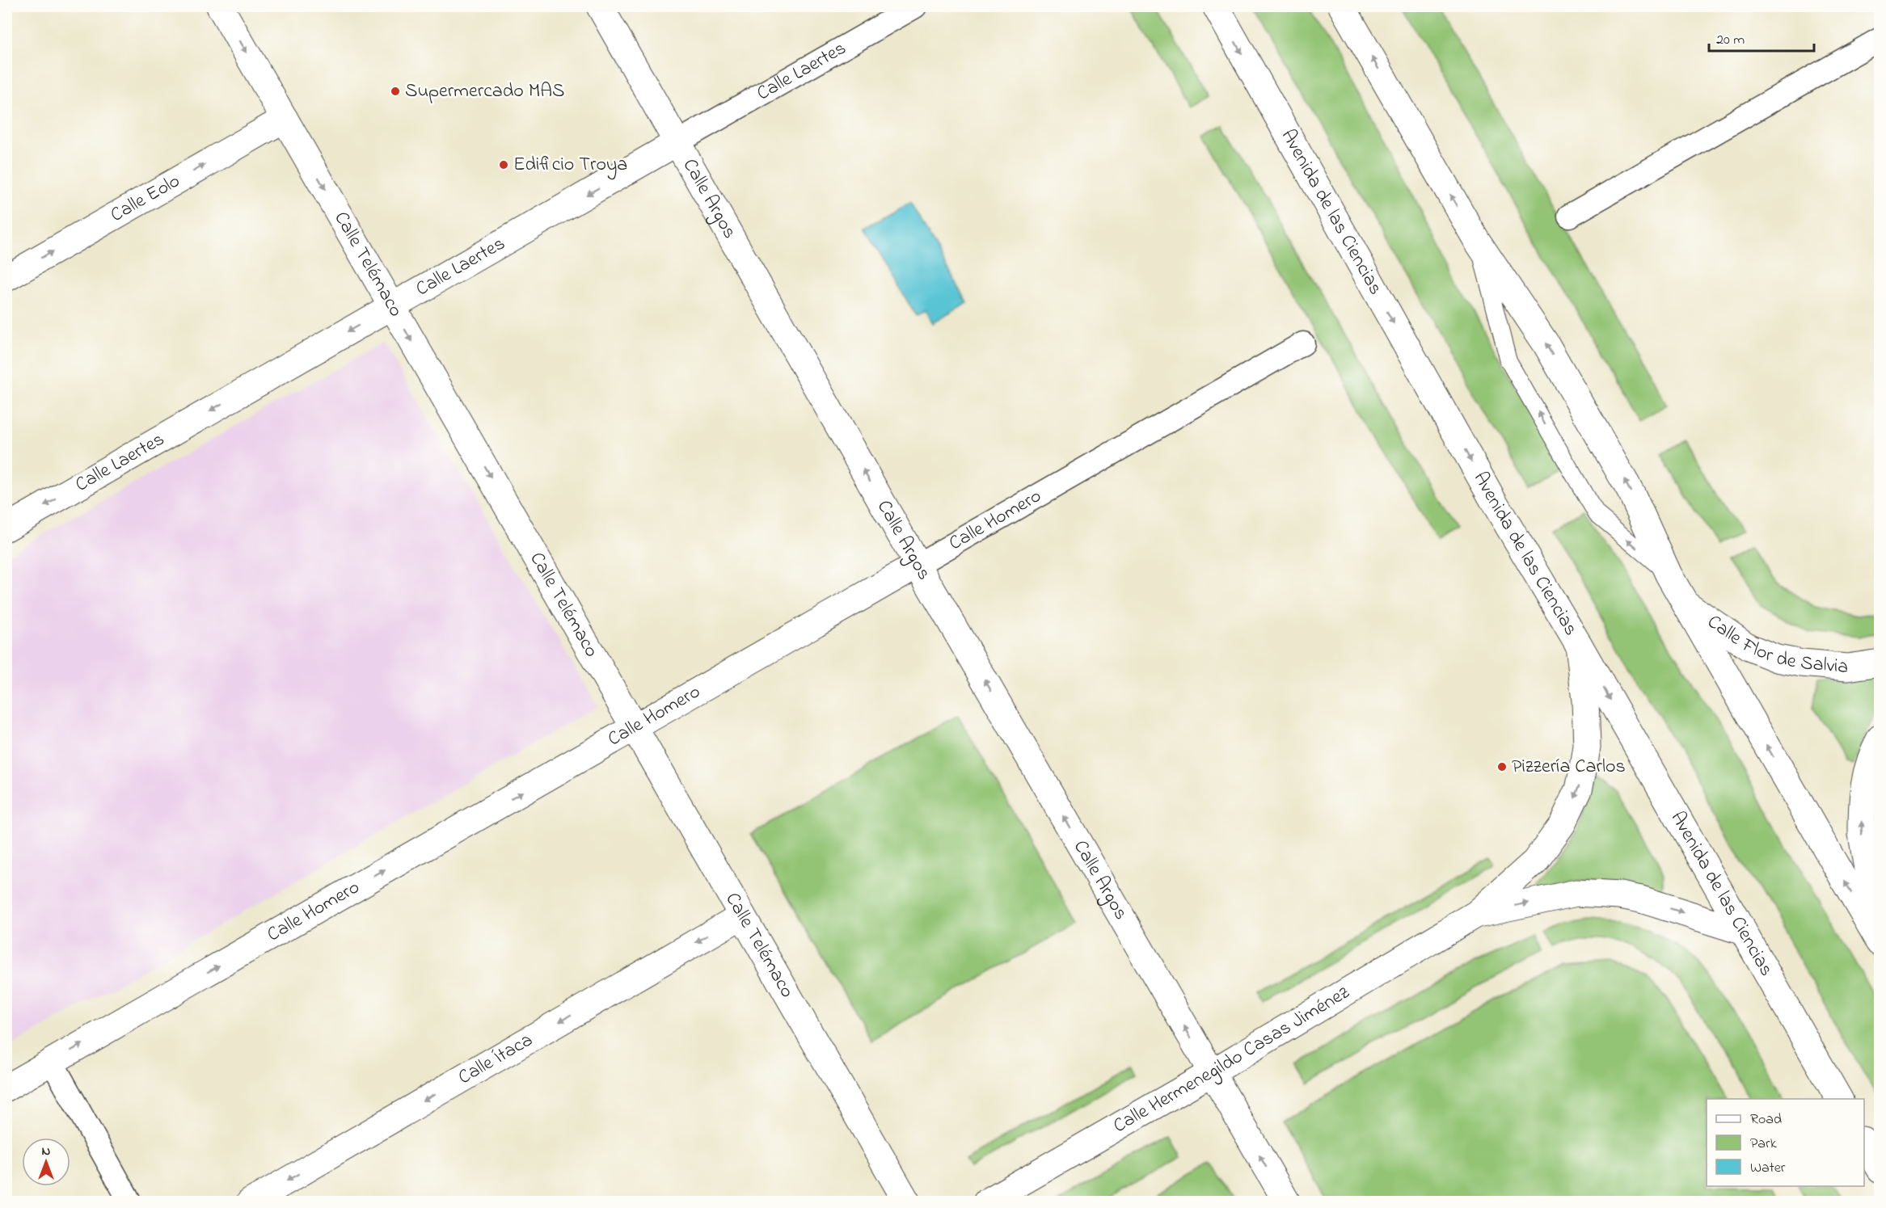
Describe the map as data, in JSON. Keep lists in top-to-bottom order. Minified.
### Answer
{"streets":{"street":["Calle Laertes","Calle Eolo","Calle Argos","Avenida de las Ciencias","Calle Telémaco","Calle Homero","Calle Flor de Salvia","Calle Ítaca","Calle Hermenegildo Casas Jiménez"]},"crossings":[["Calle Laertes","Calle Argos"],["Calle Laertes","Calle Telémaco"],["Calle Eolo","Calle Telémaco"],["Calle Argos","Calle Homero"],["Calle Argos","Calle Hermenegildo Casas Jiménez"],["Avenida de las Ciencias","Calle Hermenegildo Casas Jiménez"],["Calle Telémaco","Calle Homero"],["Calle Telémaco","Calle Ítaca"]],"one_way":["Calle Laertes","Calle Eolo","Calle Argos","Calle Telémaco","Calle Homero","Calle Ítaca"],"places":["Supermercado MAS","Edificio Troya","Pizzería Carlos"],"legend":["Road","Park","Water"],"scale_bar":"20 m","north":"top"}
